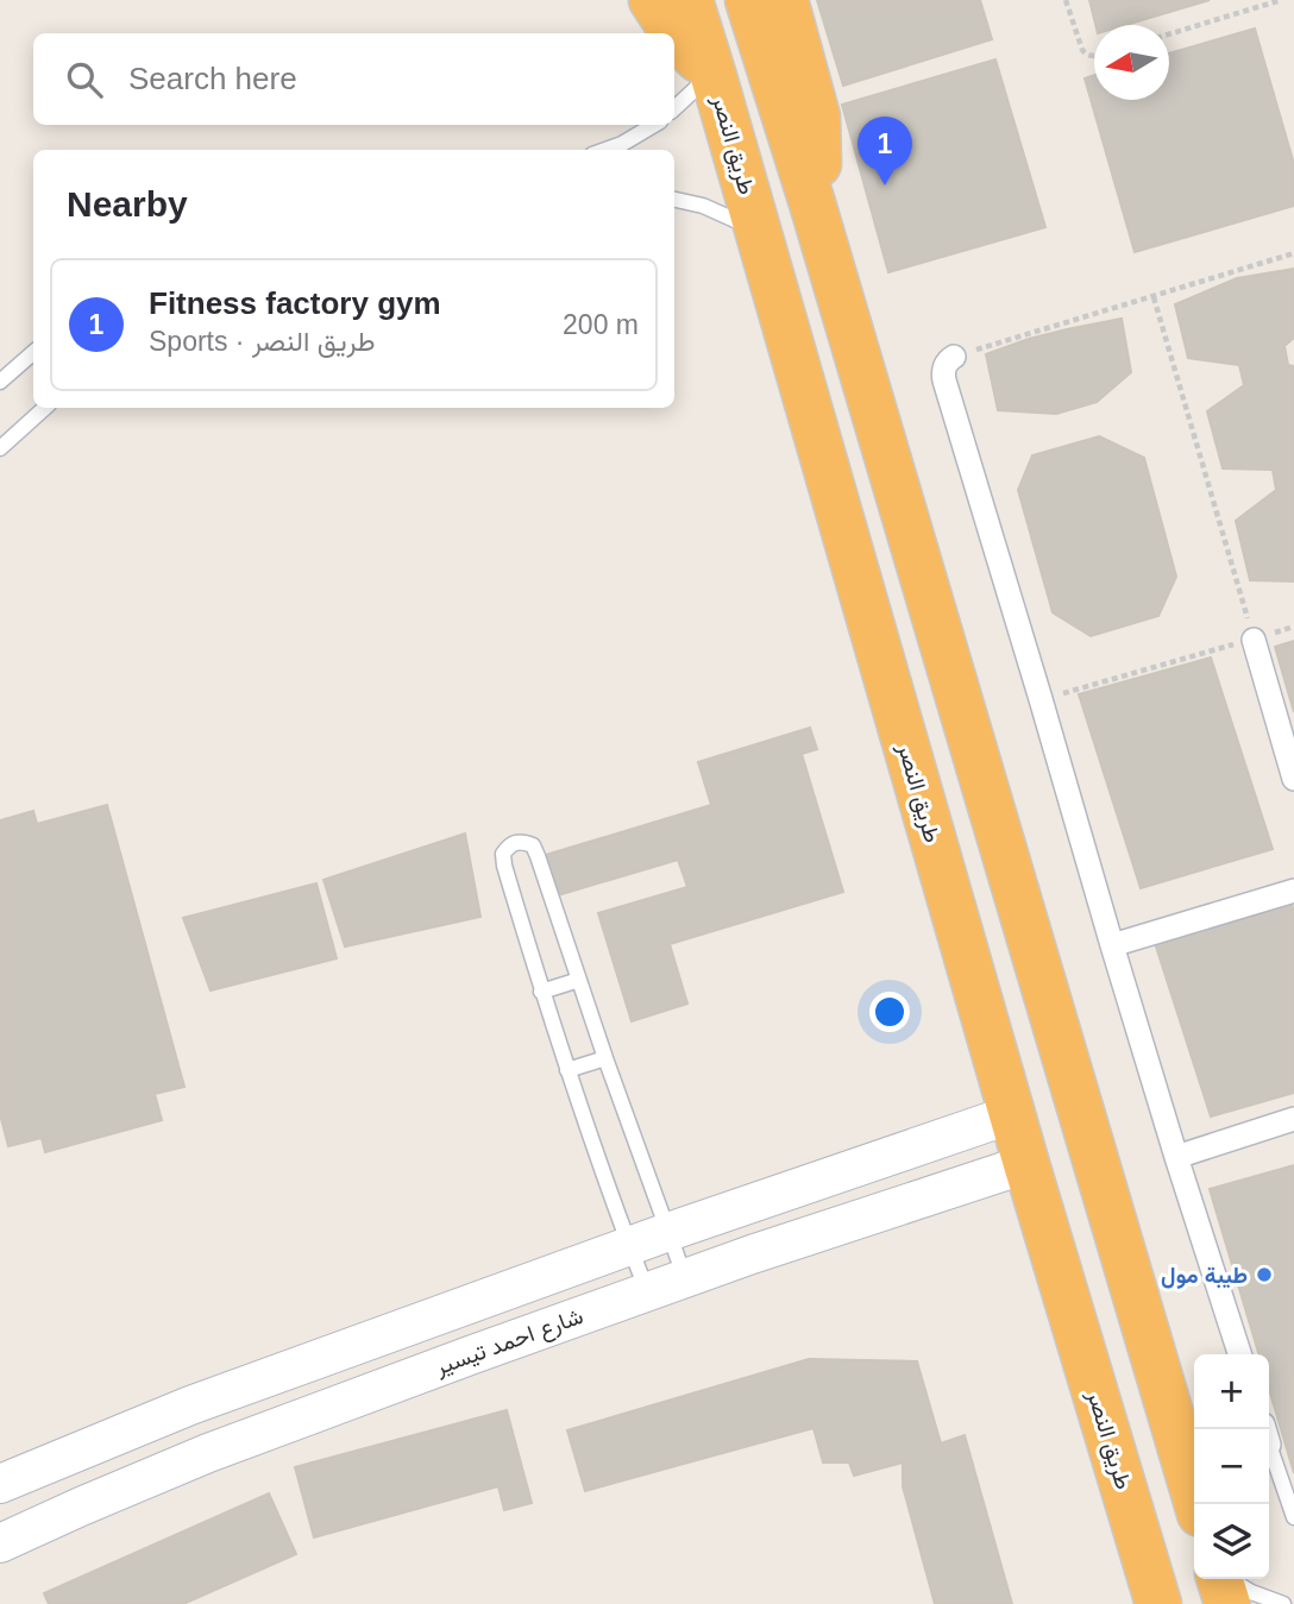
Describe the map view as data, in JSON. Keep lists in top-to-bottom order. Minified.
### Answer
{"streets":{"highway":["طريق النصر"],"street":["شارع احمد تيسير"]},"crossings":[["طريق النصر","شارع احمد تيسير"]],"places":["طيبة مول"],"north":"left","page":{"search":"Search here","pins":"1","heading":"Nearby","list":[{"mark":"1","name":"Fitness factory gym","note":"Sports · طريق النصر","value":"200 m"}],"map_buttons":["+","−"]}}
